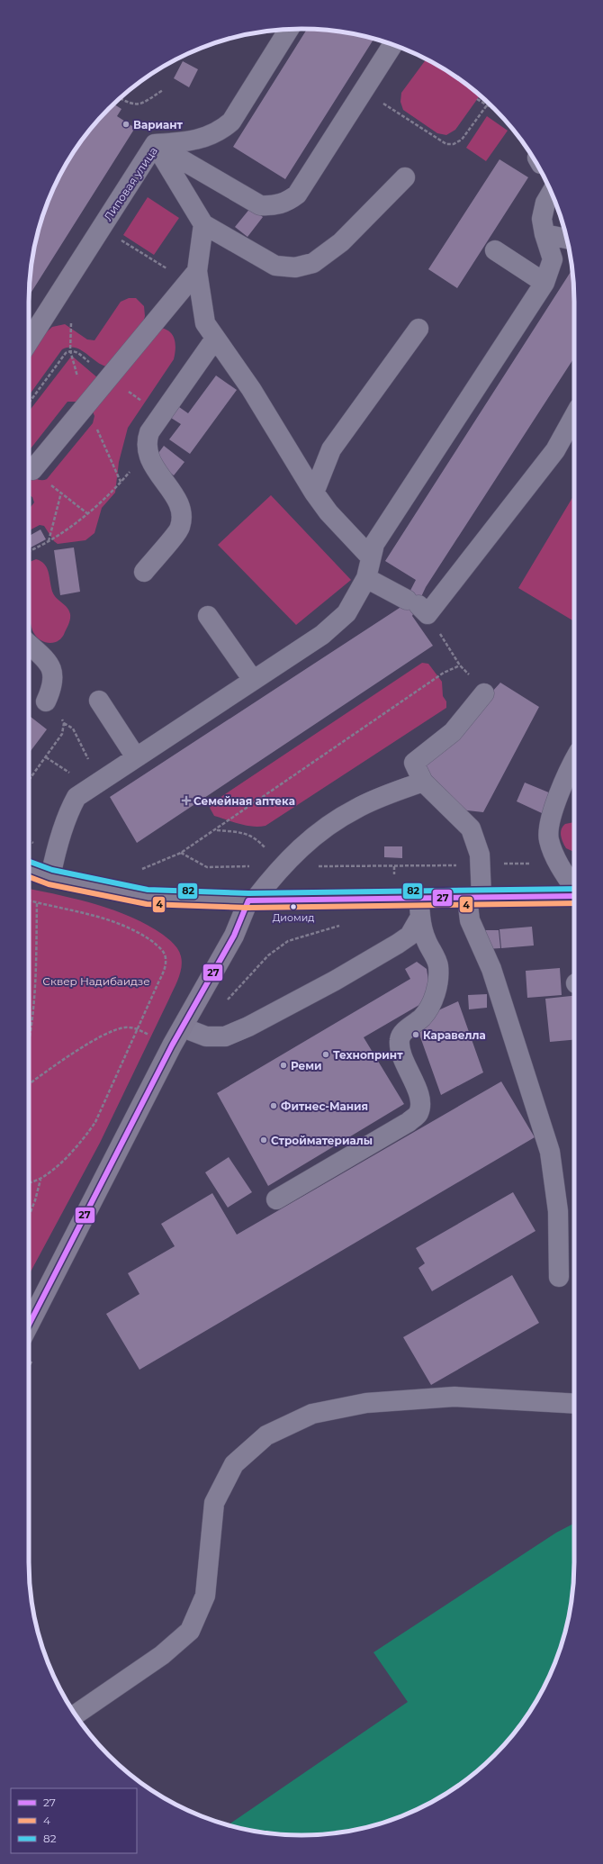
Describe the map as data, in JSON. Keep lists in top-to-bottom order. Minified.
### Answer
{"streets":{"lane":["Липовая улица"]},"parks":["Сквер Надибаидзе"],"places":{"other":["Вариант","Диомид","Каравелла","Технопринт","Реми","Фитнес-Мания","Стройматериалы"],"health":["Семейная аптека"]},"lines":["transit line 82","transit line 4","transit line 27"],"legend":["27","4","82"]}
